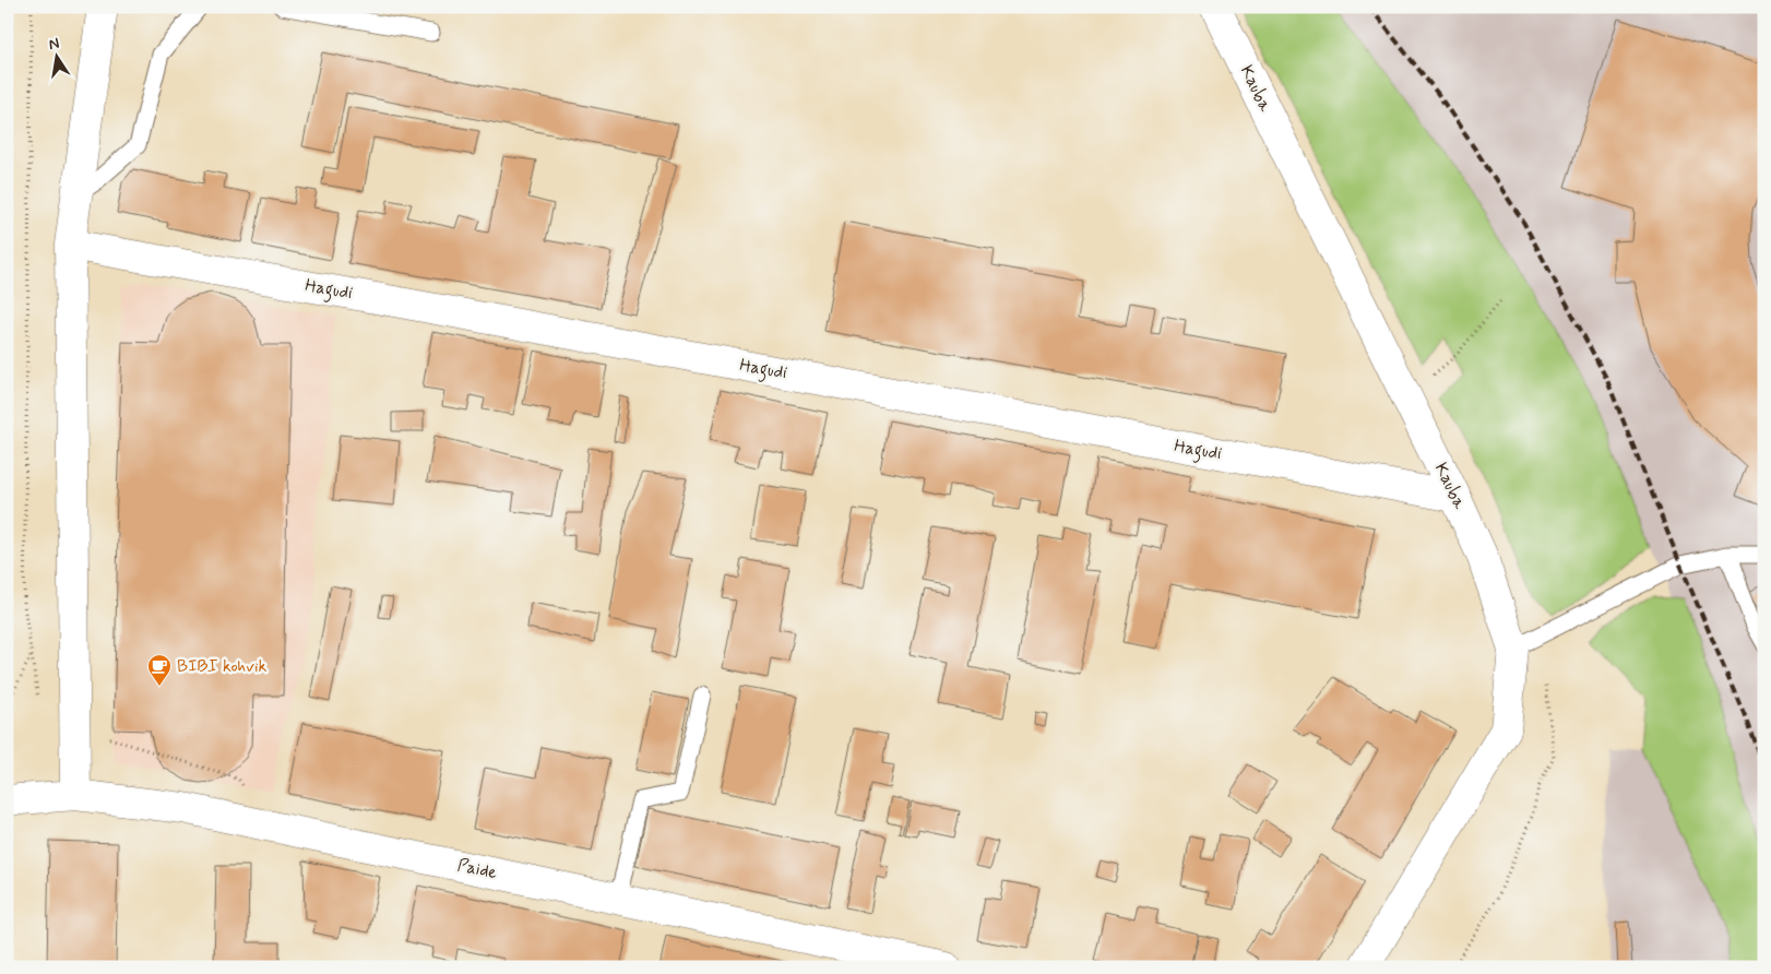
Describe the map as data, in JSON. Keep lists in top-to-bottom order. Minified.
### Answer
{"streets":{"street":["Kauba","Hagudi","Paide"]},"crossings":[["Kauba","Hagudi"]],"places":{"cafe":["BIBI kohvik"]},"north":"top"}
